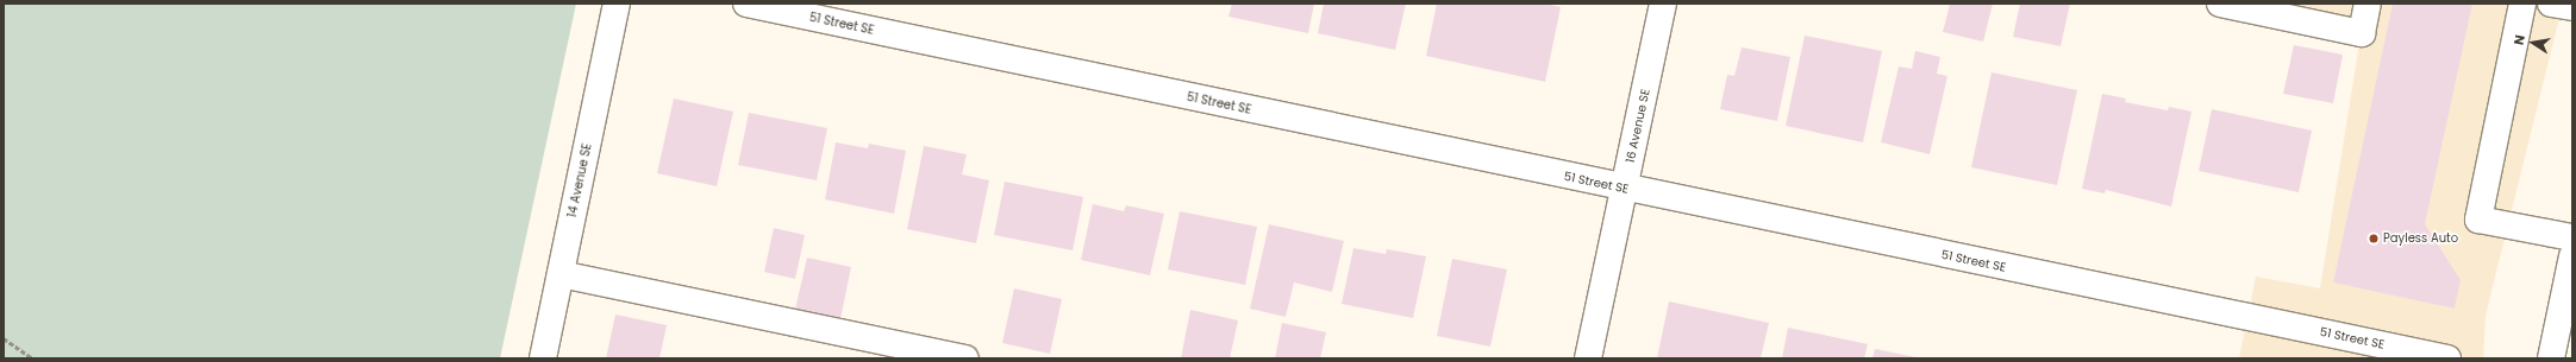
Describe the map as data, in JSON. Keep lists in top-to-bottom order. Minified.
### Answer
{"streets":{"street":["51 Street SE","16 Avenue SE","14 Avenue SE"]},"crossings":[["51 Street SE","16 Avenue SE"]],"places":["Payless Auto"],"north":"left"}
